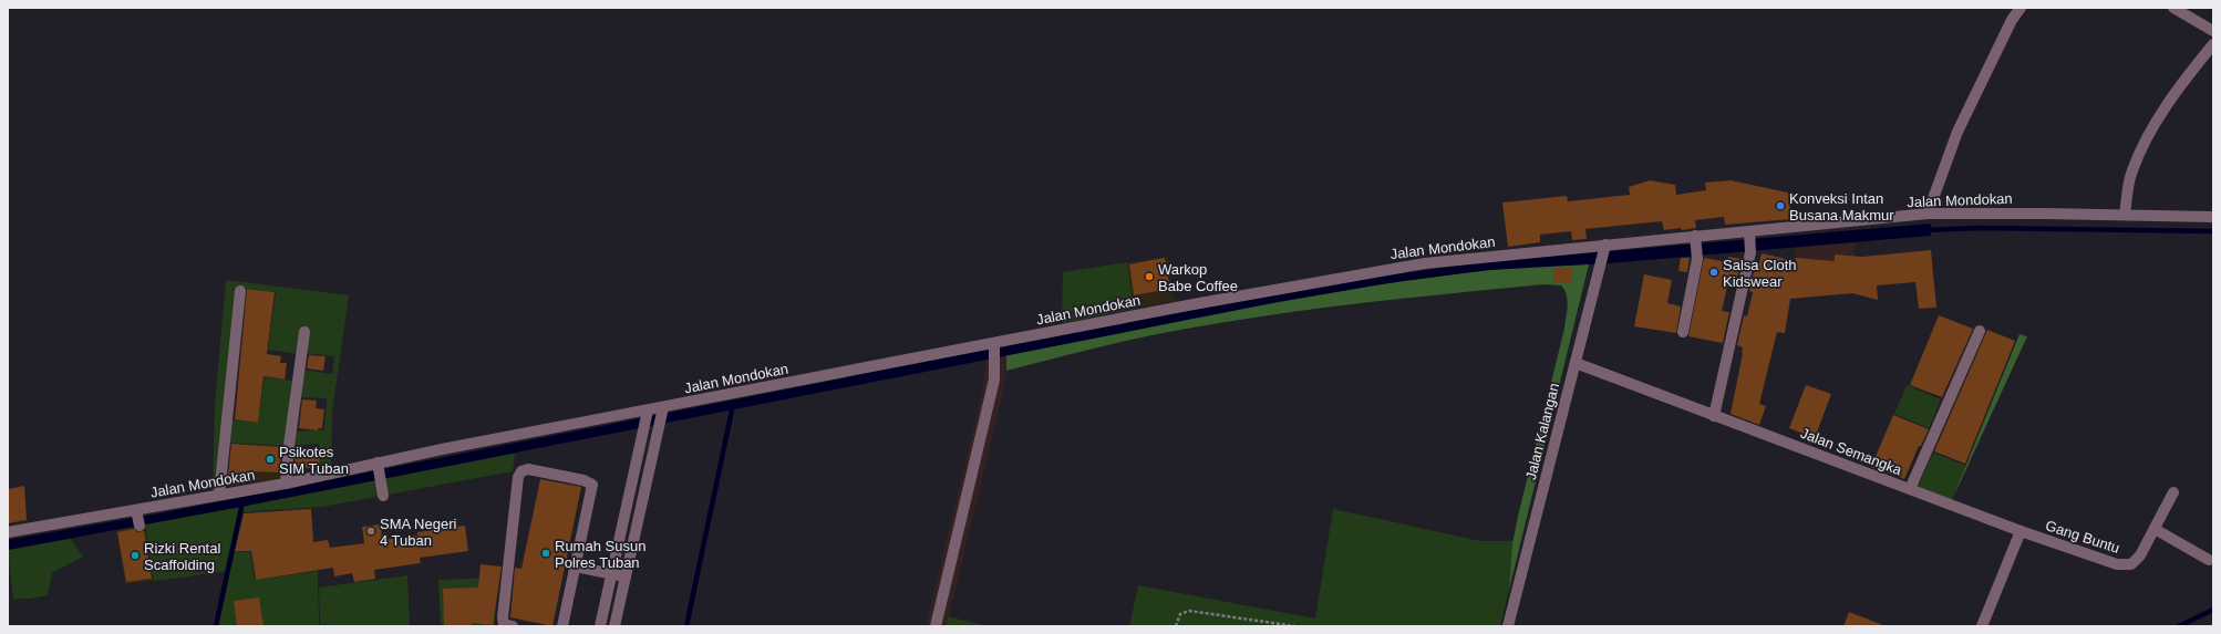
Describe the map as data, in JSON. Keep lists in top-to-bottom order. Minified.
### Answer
{"streets":{"street":["Jalan Mondokan","Jalan Kalangan","Jalan Semangka","Gang Buntu"]},"crossings":[["Jalan Mondokan","Jalan Kalangan"],["Jalan Kalangan","Jalan Semangka"],["Jalan Semangka","Gang Buntu"]],"places":["Konveksi Intan Busana Makmur","Salsa Cloth Kidswear","Warkop Babe Coffee","Psikotes SIM Tuban","SMA Negeri 4 Tuban","Rumah Susun Polres Tuban","Rizki Rental Scaffolding"]}
